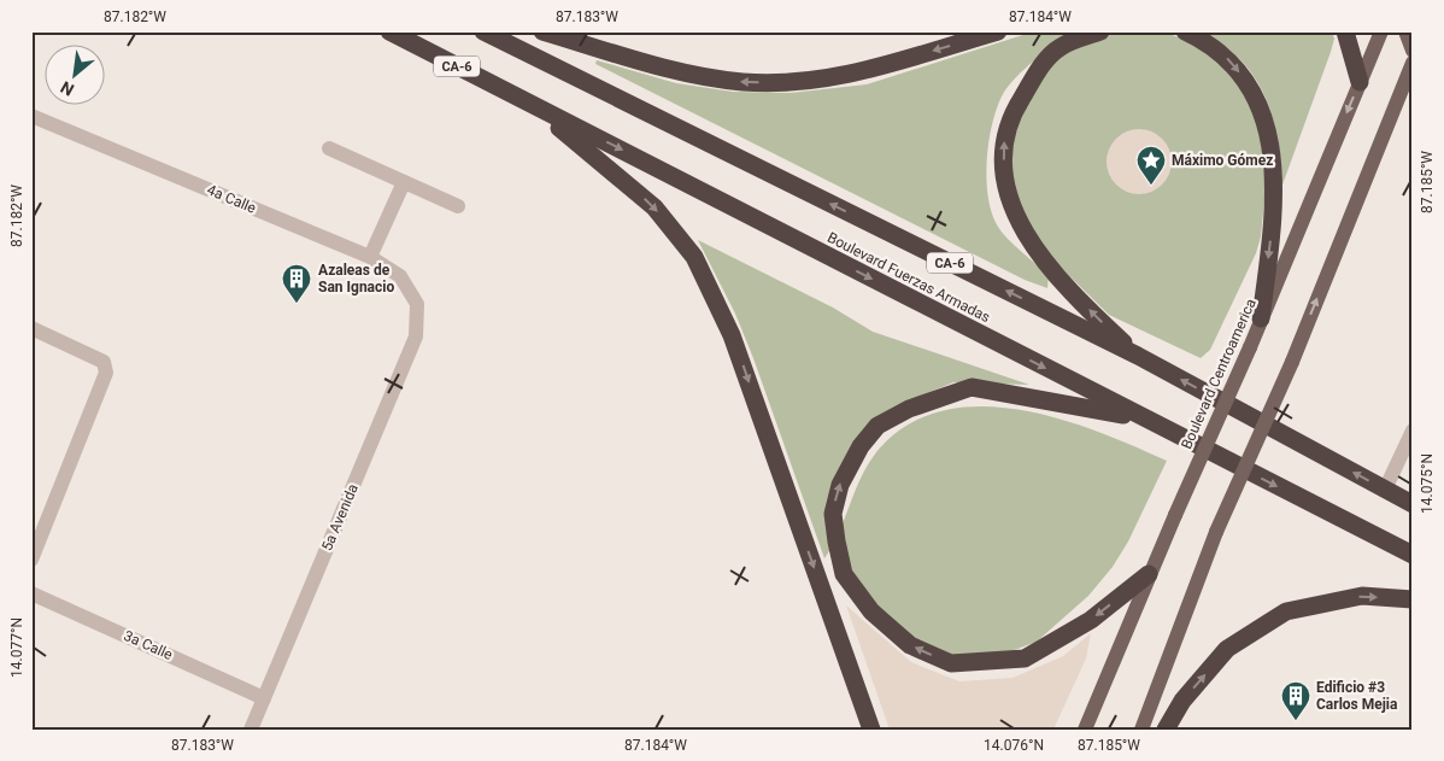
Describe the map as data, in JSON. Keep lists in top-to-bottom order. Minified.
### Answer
{"streets":{"highway":["CA-6","Boulevard Fuerzas Armadas"],"main road":["Boulevard Centroamerica"],"street":["4a Calle","5a Avenida","3a Calle"]},"crossings":[["4a Calle","5a Avenida"],["5a Avenida","3a Calle"]],"places":{"place":["Máximo Gómez"],"building":["Azaleas de San Ignacio","Edificio #3 Carlos Mejia"]},"north":"bottom left","coordinates":["87.182°W","87.183°W","87.184°W","87.185°W","14.075°N","14.077°N","14.076°N"]}
